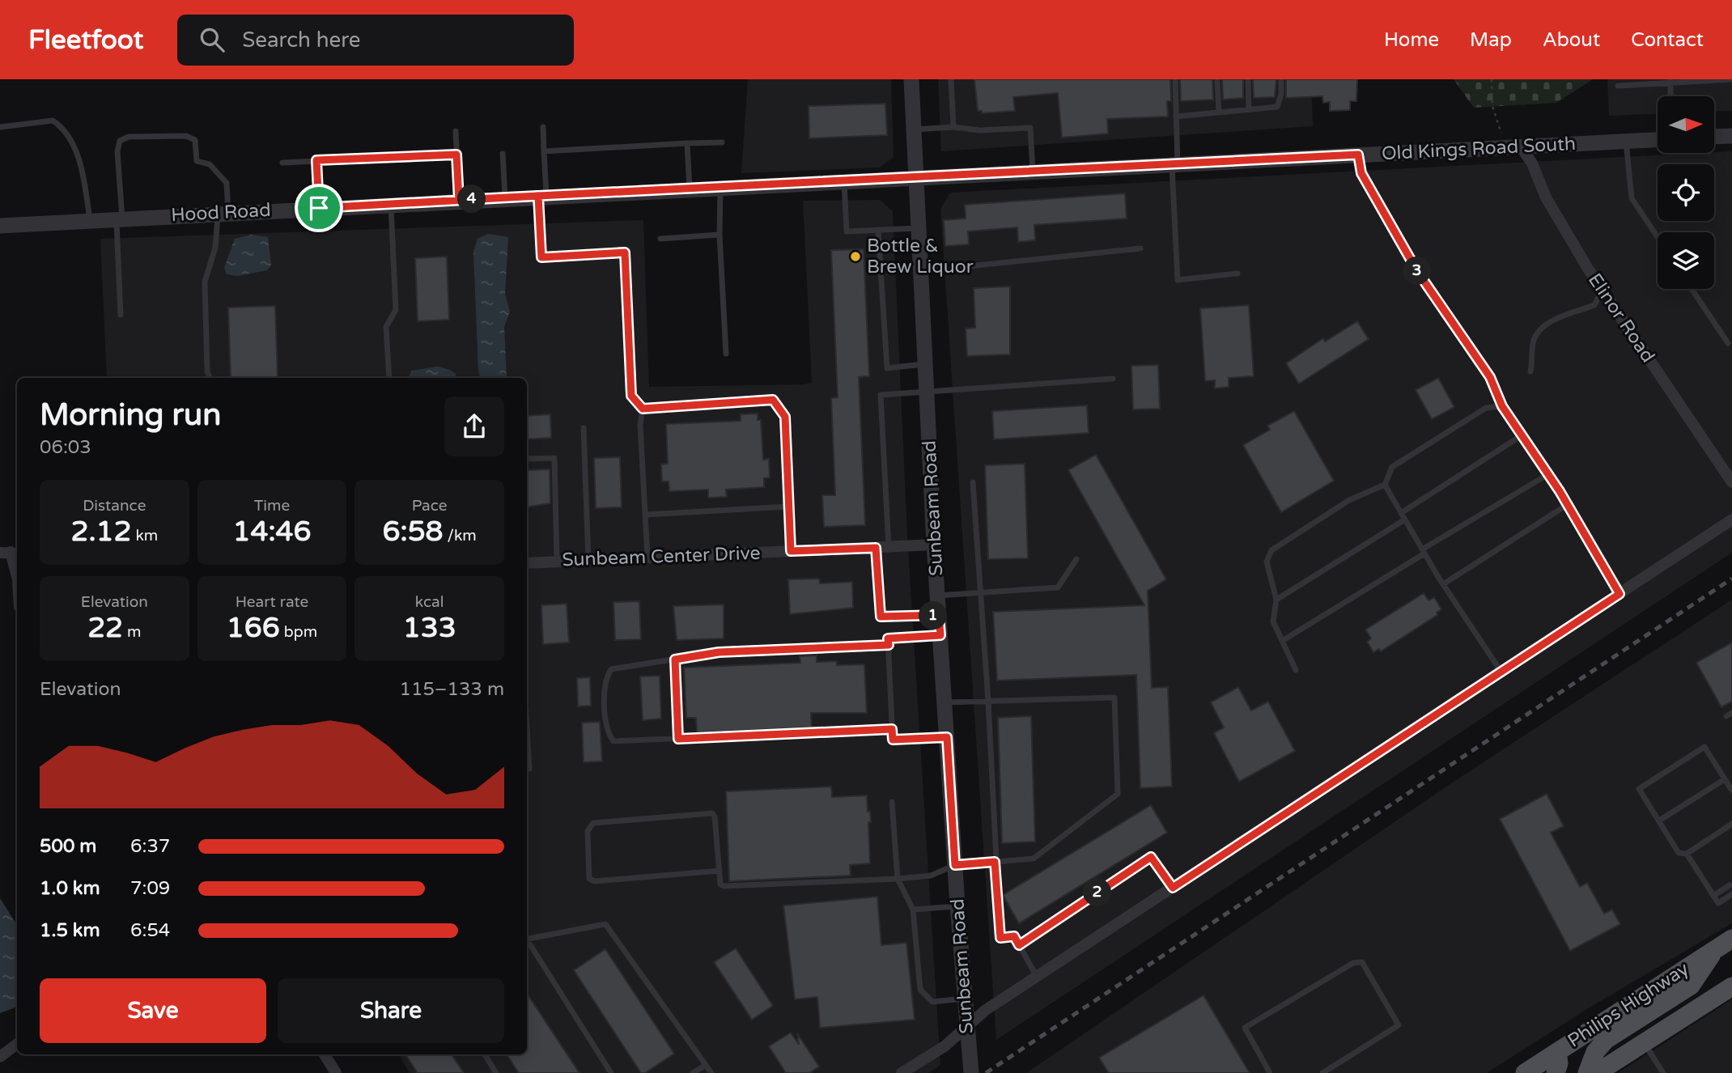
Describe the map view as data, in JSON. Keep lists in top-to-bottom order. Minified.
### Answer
{"streets":{"main road":["Philips Highway"],"street":["Old Kings Road South","Hood Road","Elinor Road","Sunbeam Road","Sunbeam Center Drive"]},"crossings":[["Old Kings Road South","Hood Road"],["Old Kings Road South","Elinor Road"],["Old Kings Road South","Sunbeam Road"],["Hood Road","Sunbeam Road"],["Sunbeam Road","Sunbeam Center Drive"]],"places":["Bottle & Brew Liquor"],"north":"right","page":{"header":"Fleetfoot","search":"Search here","nav":["Home","Map","About","Contact"],"pins":["4","3","1","2"],"heading":["Morning run","06:03"],"stats":[["Distance","2.12 km"],["Time","14:46"],["Pace","6:58 /km"],["Elevation","22 m"],["Heart rate","166 bpm"],["kcal","133"]],"chart":["Elevation","115–133 m"],"list":[{"name":"500 m","note":"6:37"},{"name":"1.0 km","note":"7:09"},{"name":"1.5 km","note":"6:54"}],"buttons":["Save","Share"]}}
